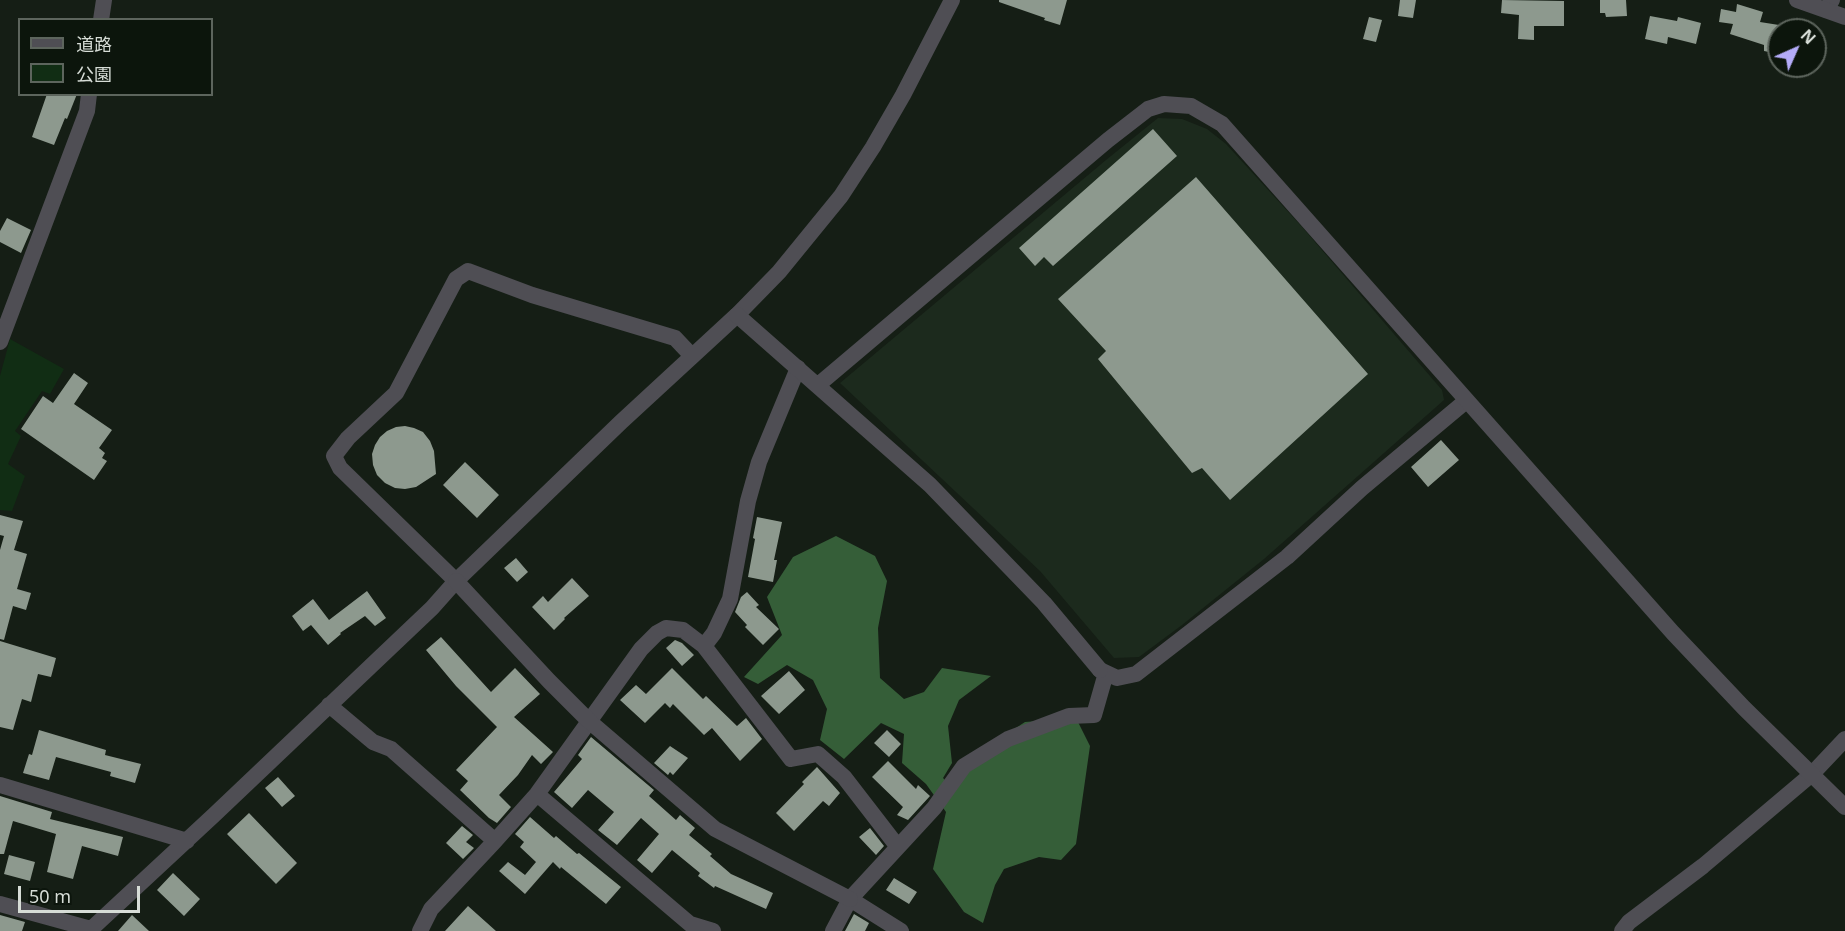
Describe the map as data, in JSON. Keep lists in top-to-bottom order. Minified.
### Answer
{"legend":["道路","公園"],"scale_bar":"50 m","north":"top right"}
